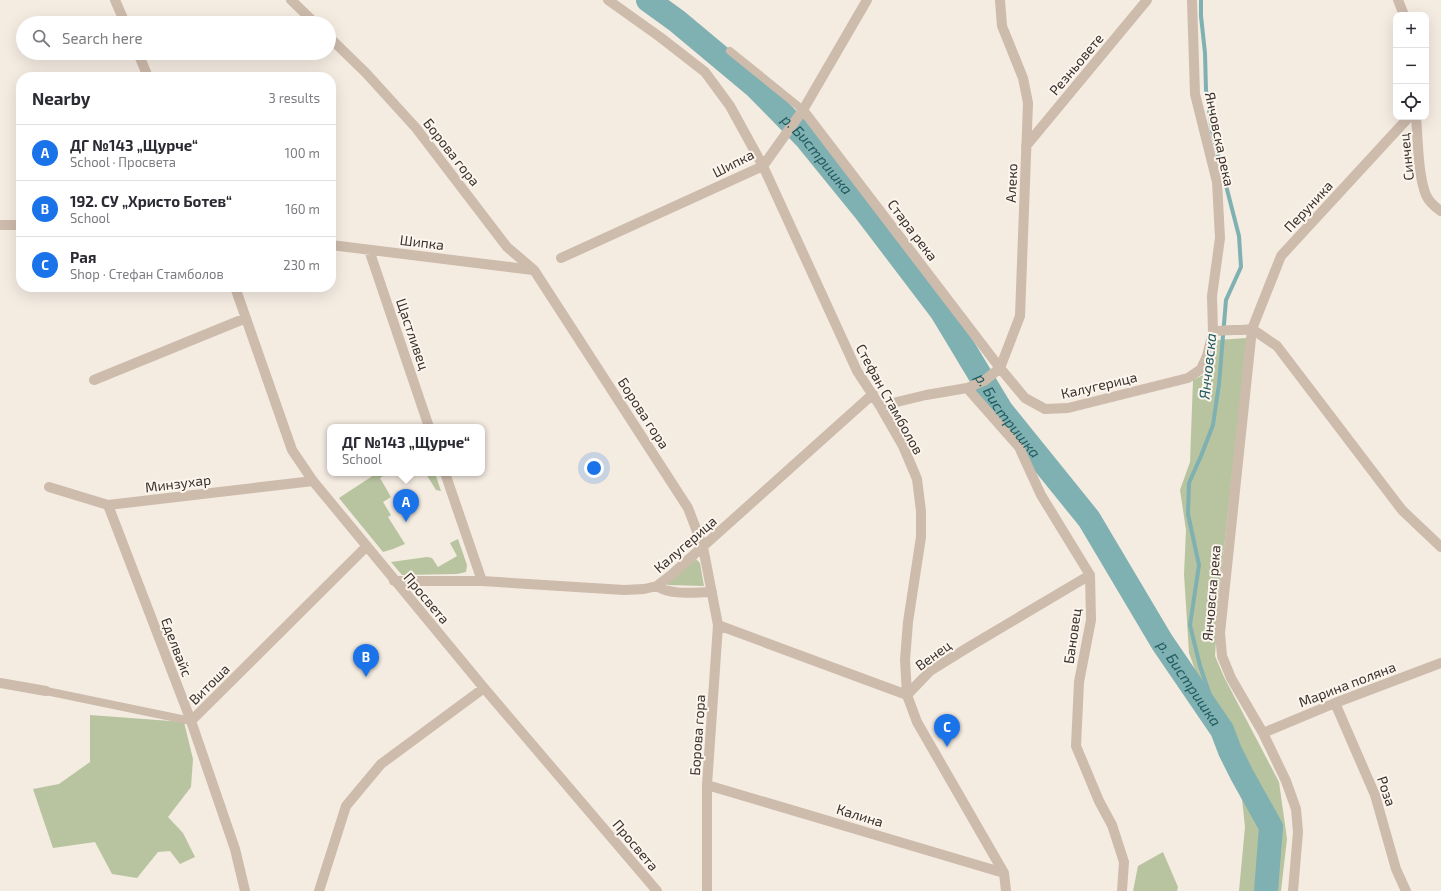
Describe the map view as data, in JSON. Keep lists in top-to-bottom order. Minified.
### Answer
{"streets":{"street":["Резньовете","Янчовска река","Борова гора","Синчец","Шипка","Алеко","Перуника","Стара река","Щастливец","Калугерица","Стефан Стамболов","Минзухар","Просвета","Бановец","Еделвайс","Венец","Витоша","Марина поляна","Роза","Калина"]},"crossings":[["Резньовете","Алеко"],["Янчовска река","Перуника"],["Янчовска река","Калугерица"],["Янчовска река","Марина поляна"],["Борова гора","Шипка"],["Борова гора","Калугерица"],["Борова гора","Калина"],["Шипка","Стара река"],["Шипка","Щастливец"],["Шипка","Стефан Стамболов"],["Алеко","Стара река"],["Алеко","Калугерица"],["Стара река","Калугерица"],["Калугерица","Стефан Стамболов"],["Калугерица","Просвета"],["Стефан Стамболов","Венец"],["Стефан Стамболов","Калина"],["Минзухар","Просвета"],["Минзухар","Еделвайс"],["Просвета","Витоша"],["Бановец","Венец"],["Еделвайс","Витоша"],["Марина поляна","Роза"]],"water":["р. Бистришка","Янчовска"],"page":{"map_buttons":["+","−"],"search":"Search here","heading":["Nearby","3 results"],"list":[{"mark":"A","name":"ДГ №143 „Щурче“","note":"School · Просвета","value":"100 m"},{"mark":"B","name":"192. СУ „Христо Ботев“","note":"School","value":"160 m"},{"mark":"C","name":"Рая","note":"Shop · Стефан Стамболов","value":"230 m"}],"popup":["ДГ №143 „Щурче“","School"],"pins":["A","B","C"]}}
